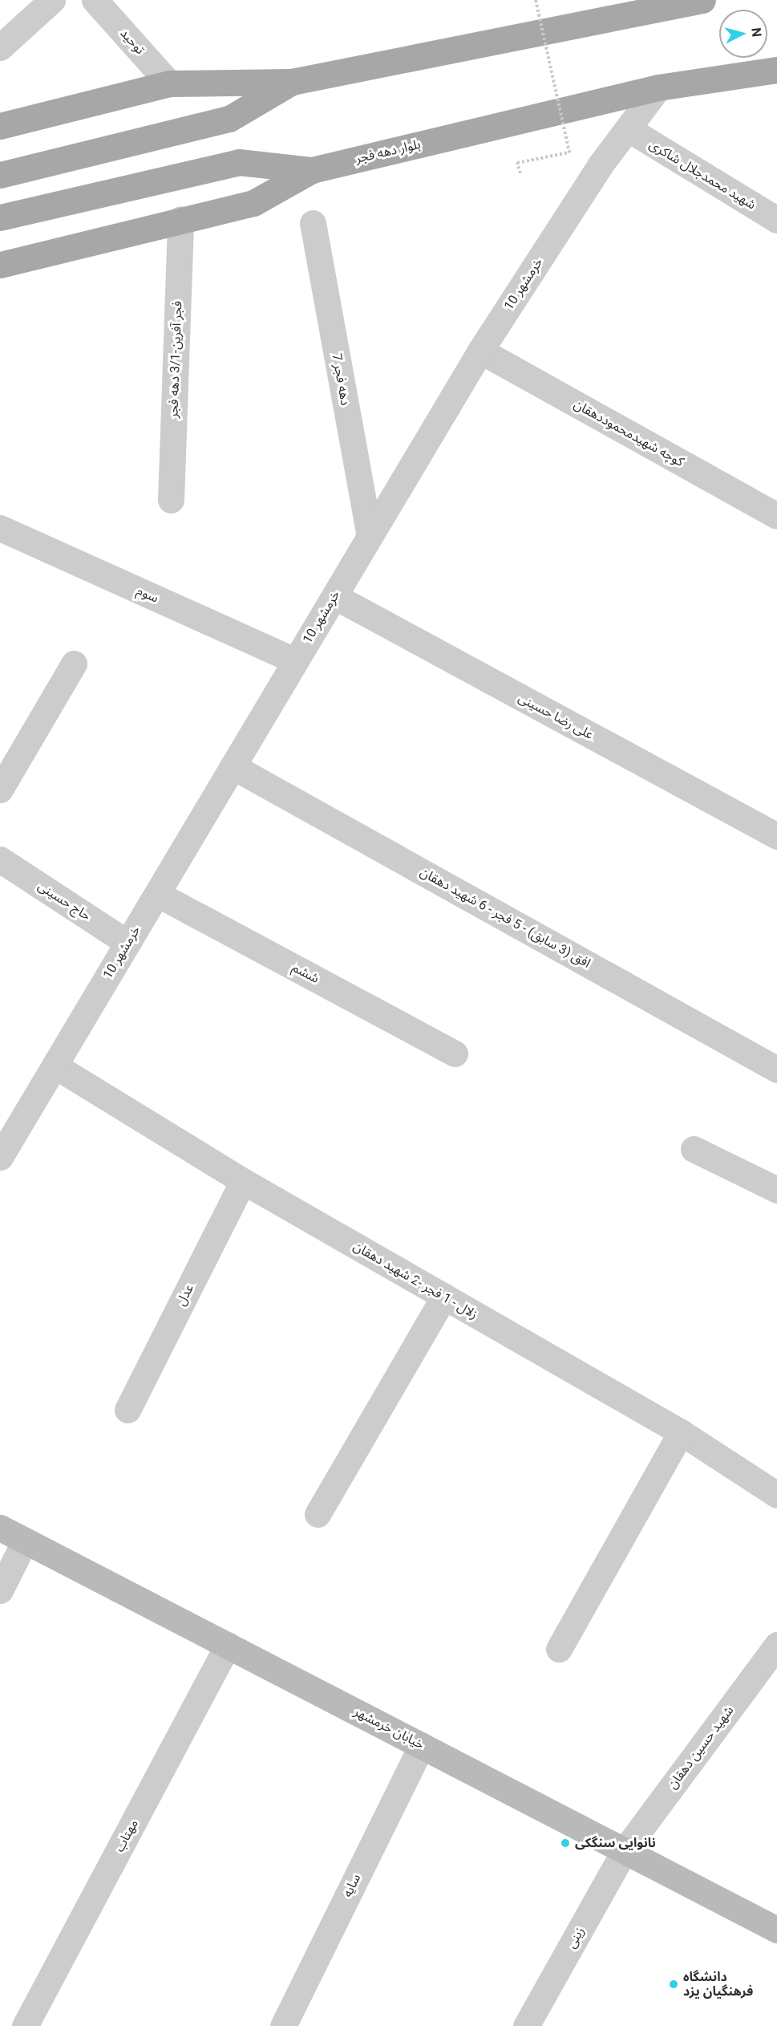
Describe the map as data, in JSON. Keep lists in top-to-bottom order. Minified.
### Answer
{"streets":{"main road":["بلوار دهه فجر","خیابان خرمشهر"],"street":["توحید","شهید محمدجلال شاکری","خرمشهر 10","فجر آفرین-3/1 دهه فجر","دهه فجر 7","کوچه شهیدمحموددهقان","سوم","علی رضا حسینی","حاج حسینی","افق (3 سابق) - 5 فجر - 6 شهید دهقان","ششم","زلال - 1 فجر -2 شهید دهقان","عدل","شهید حسین دهقان","مهتاب","سایه","زینی"]},"crossings":[["بلوار دهه فجر","خرمشهر 10"],["شهید محمدجلال شاکری","خرمشهر 10"],["خرمشهر 10","دهه فجر 7"],["خرمشهر 10","کوچه شهیدمحموددهقان"],["خرمشهر 10","سوم"],["خرمشهر 10","علی رضا حسینی"],["خرمشهر 10","حاج حسینی"],["خرمشهر 10","افق (3 سابق) - 5 فجر - 6 شهید دهقان"],["خرمشهر 10","ششم"],["خرمشهر 10","زلال - 1 فجر -2 شهید دهقان"],["زلال - 1 فجر -2 شهید دهقان","عدل"],["خیابان خرمشهر","شهید حسین دهقان"],["خیابان خرمشهر","مهتاب"],["خیابان خرمشهر","سایه"],["خیابان خرمشهر","زینی"],["شهید حسین دهقان","زینی"]],"places":["نانوایی سنگکی","دانشگاه فرهنگیان یزد"],"north":"right"}
